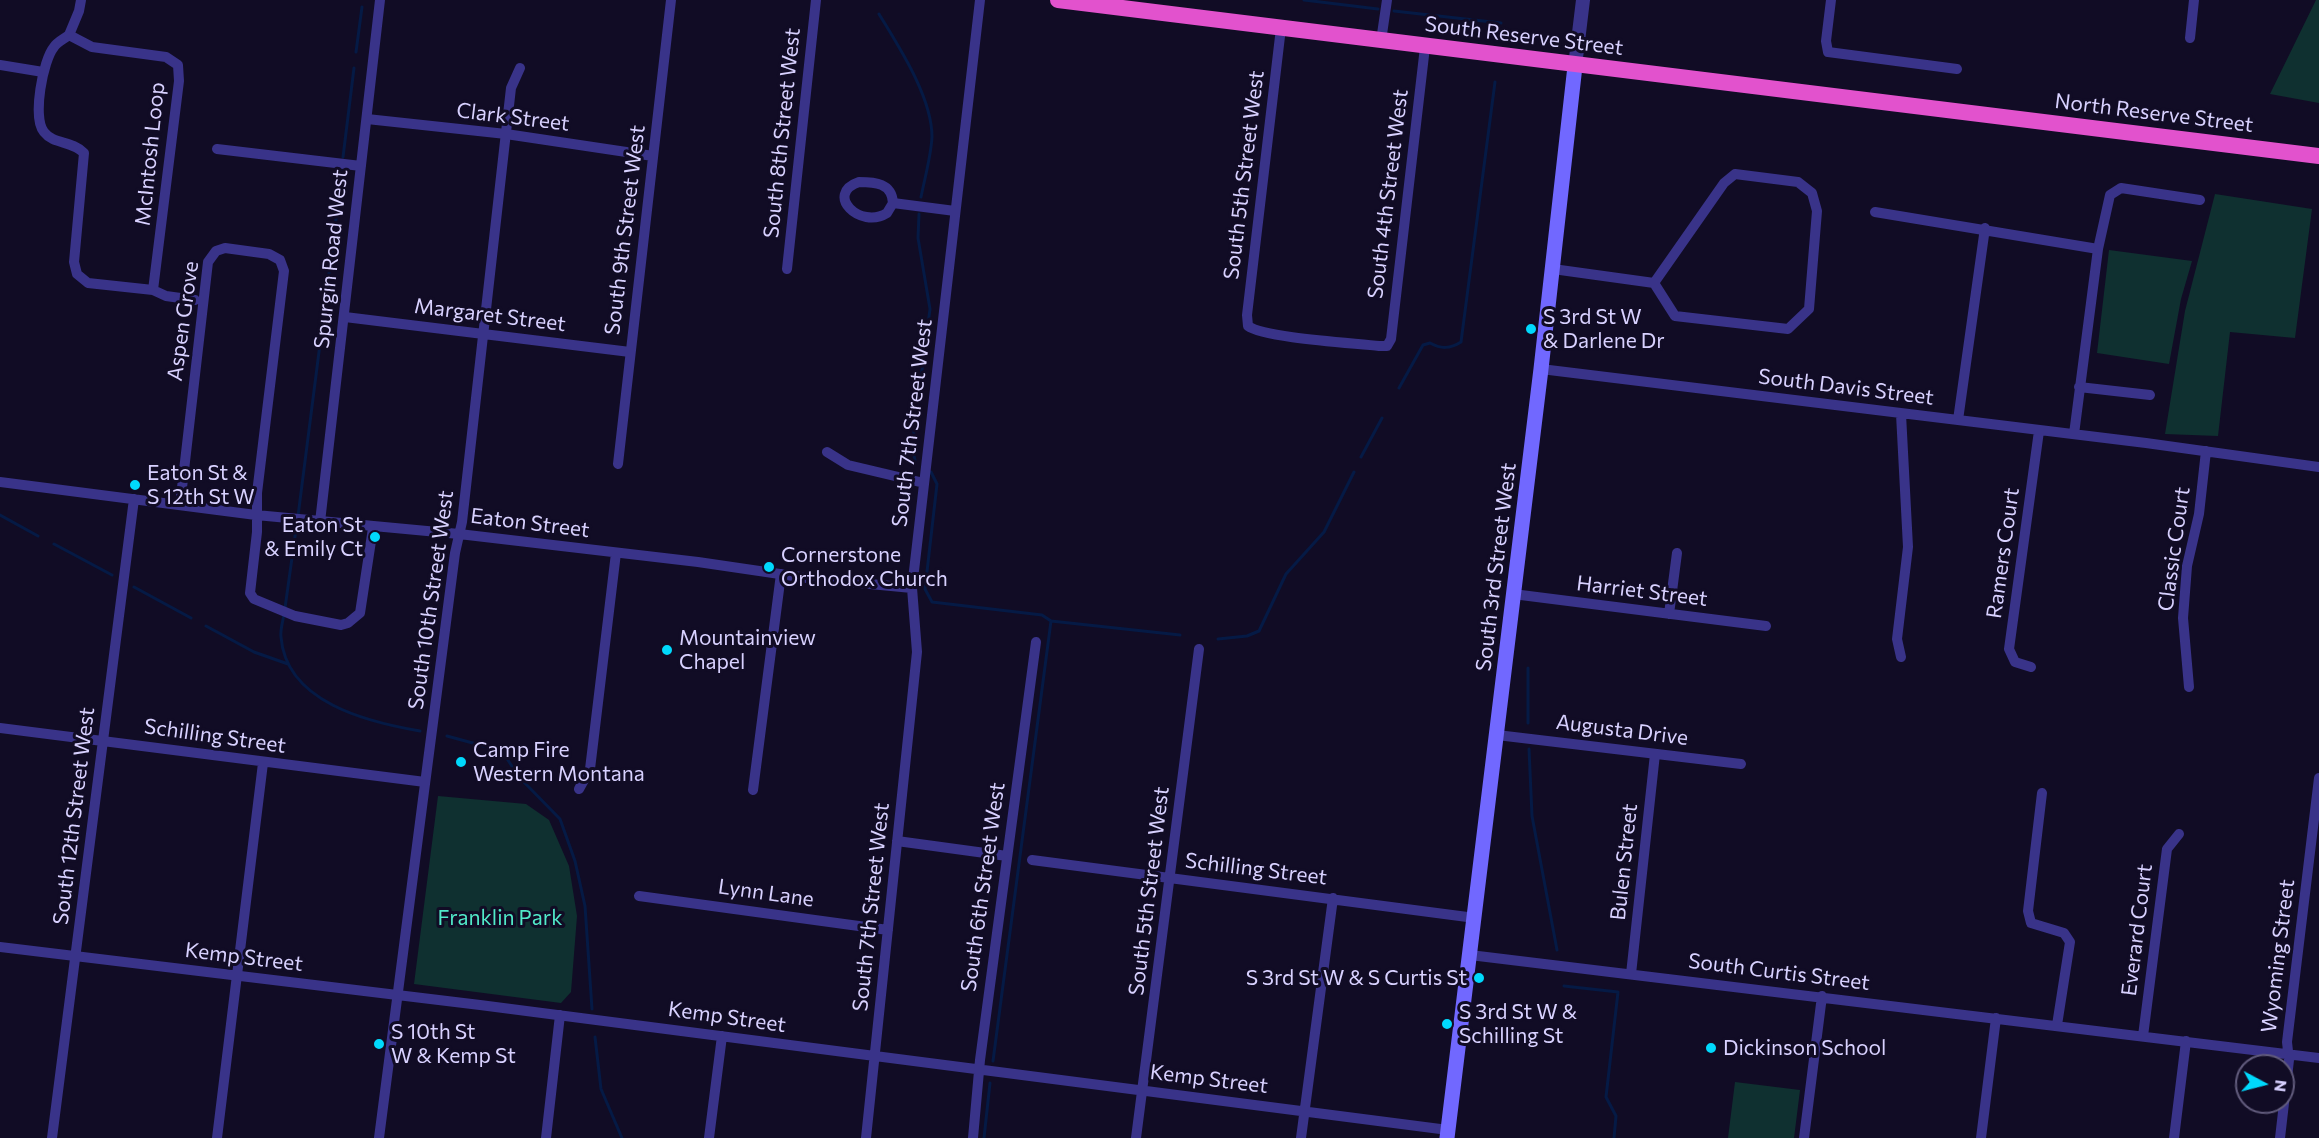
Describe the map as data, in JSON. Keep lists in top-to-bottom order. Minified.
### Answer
{"streets":{"highway":["South Reserve Street","North Reserve Street"],"main road":["South 3rd Street West"],"street":["Clark Street","South 8th Street West","McIntosh Loop","South 5th Street West","South 4th Street West","South 9th Street West","Spurgin Road West","Margaret Street","Aspen Grove","South Davis Street","South 7th Street West","Eaton Street","Classic Court","Ramers Court","Harriet Street","South 10th Street West","Augusta Drive","Schilling Street","South 12th Street West","Bulen Street","South 6th Street West","Lynn Lane","Everard Court","Wyoming Street","Kemp Street","South Curtis Street"]},"crossings":[["South Reserve Street","North Reserve Street"],["South Reserve Street","South 5th Street West"],["South Reserve Street","South 4th Street West"],["South Reserve Street","South 3rd Street West"],["Clark Street","South 9th Street West"],["Clark Street","Spurgin Road West"],["Clark Street","South 10th Street West"],["South 5th Street West","South 4th Street West"],["South 5th Street West","Schilling Street"],["South 5th Street West","Kemp Street"],["South 9th Street West","Margaret Street"],["Spurgin Road West","Margaret Street"],["Spurgin Road West","Eaton Street"],["Margaret Street","South 10th Street West"],["Aspen Grove","Eaton Street"],["South Davis Street","Classic Court"],["South Davis Street","Ramers Court"],["South Davis Street","South 3rd Street West"],["South 7th Street West","Eaton Street"],["South 7th Street West","Lynn Lane"],["South 7th Street West","Kemp Street"],["Eaton Street","South 10th Street West"],["Eaton Street","South 12th Street West"],["South 3rd Street West","Harriet Street"],["South 3rd Street West","Augusta Drive"],["South 3rd Street West","Schilling Street"],["South 3rd Street West","Kemp Street"],["South 3rd Street West","South Curtis Street"],["South 10th Street West","Schilling Street"],["South 10th Street West","Kemp Street"],["Augusta Drive","Bulen Street"],["Schilling Street","South 12th Street West"],["South 12th Street West","Kemp Street"],["Bulen Street","South Curtis Street"],["South 6th Street West","Kemp Street"],["Everard Court","South Curtis Street"],["Wyoming Street","South Curtis Street"]],"parks":["Franklin Park"],"places":["S 3rd St W & Darlene Dr","Eaton St & S 12th St W","Eaton St & Emily Ct","Cornerstone Orthodox Church","Mountainview Chapel","Camp Fire Western Montana","S 3rd St W & S Curtis St","S 3rd St W & Schilling St","S 10th St W & Kemp St","Dickinson School"],"north":"right"}
